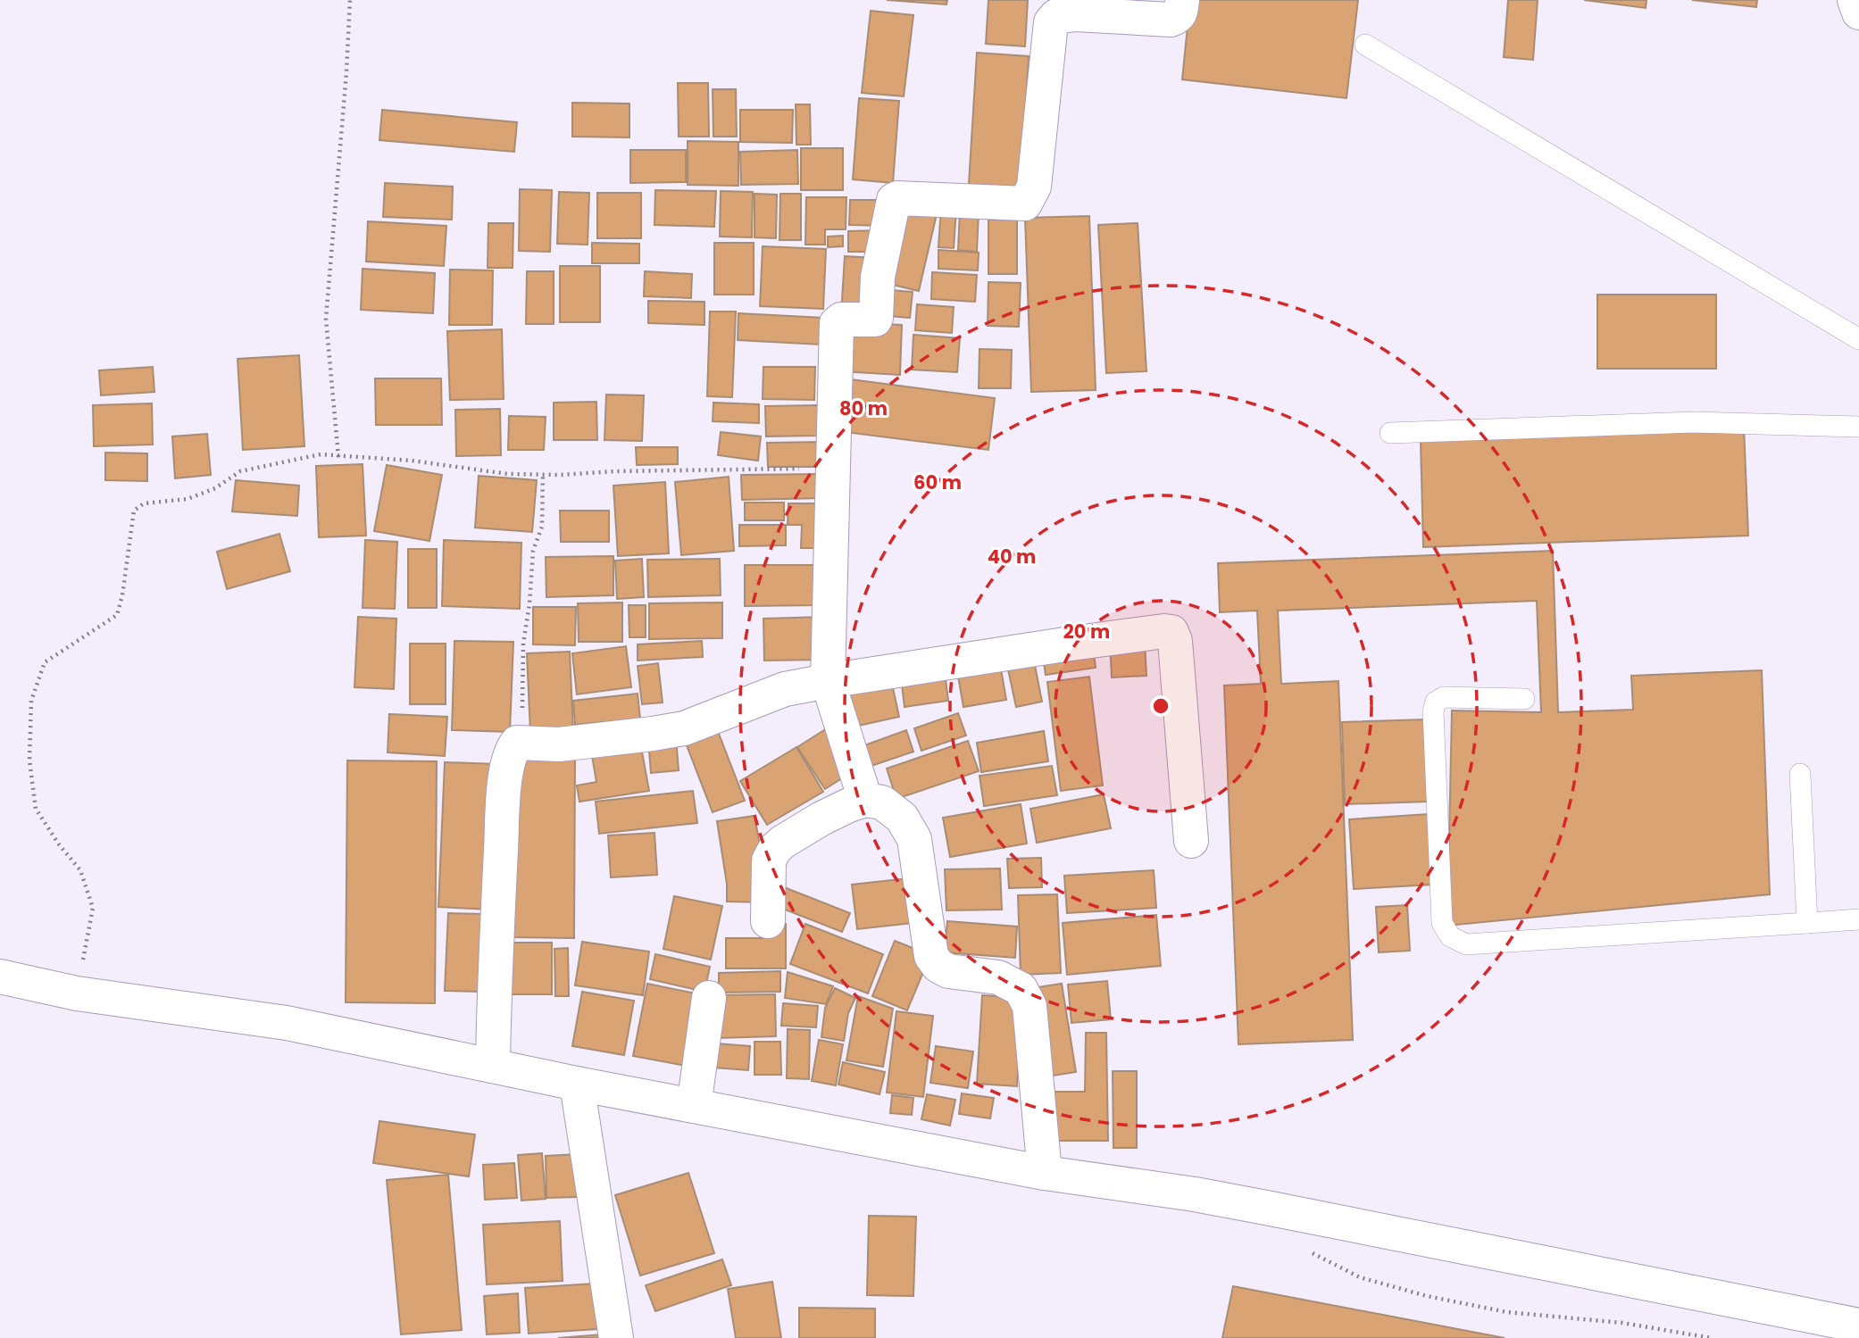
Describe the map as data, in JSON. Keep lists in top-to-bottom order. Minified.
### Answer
{"rings":["80 m","60 m","40 m","20 m"]}
